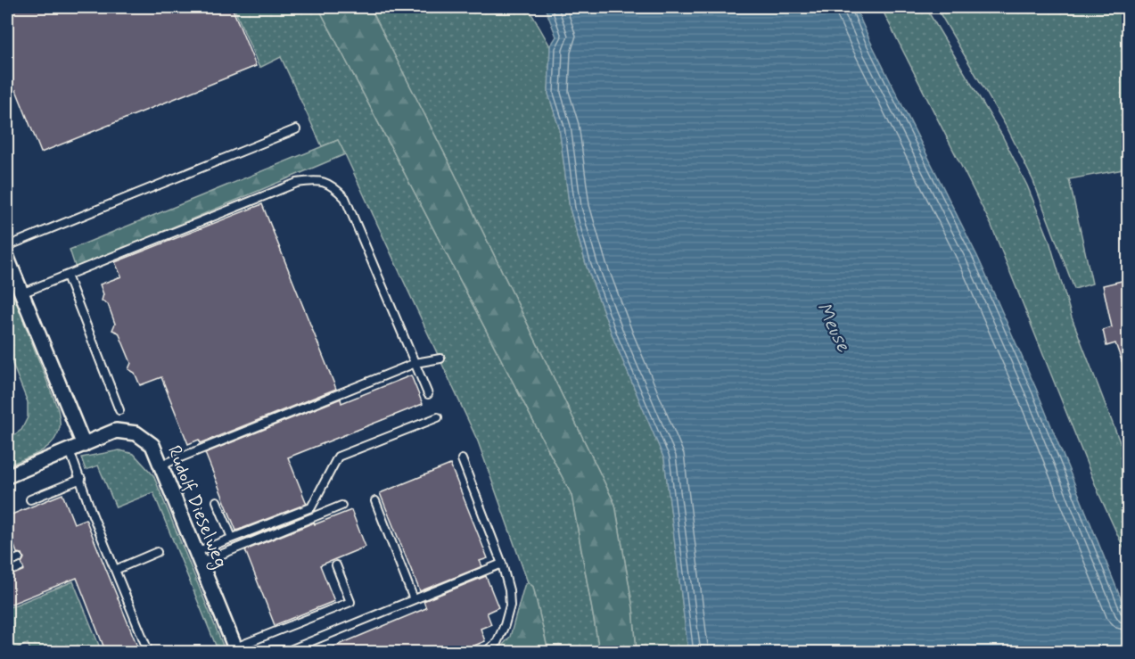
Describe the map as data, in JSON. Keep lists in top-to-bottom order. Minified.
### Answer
{"streets":{"street":["Rudolf Dieselweg"]},"water":["Meuse"]}
